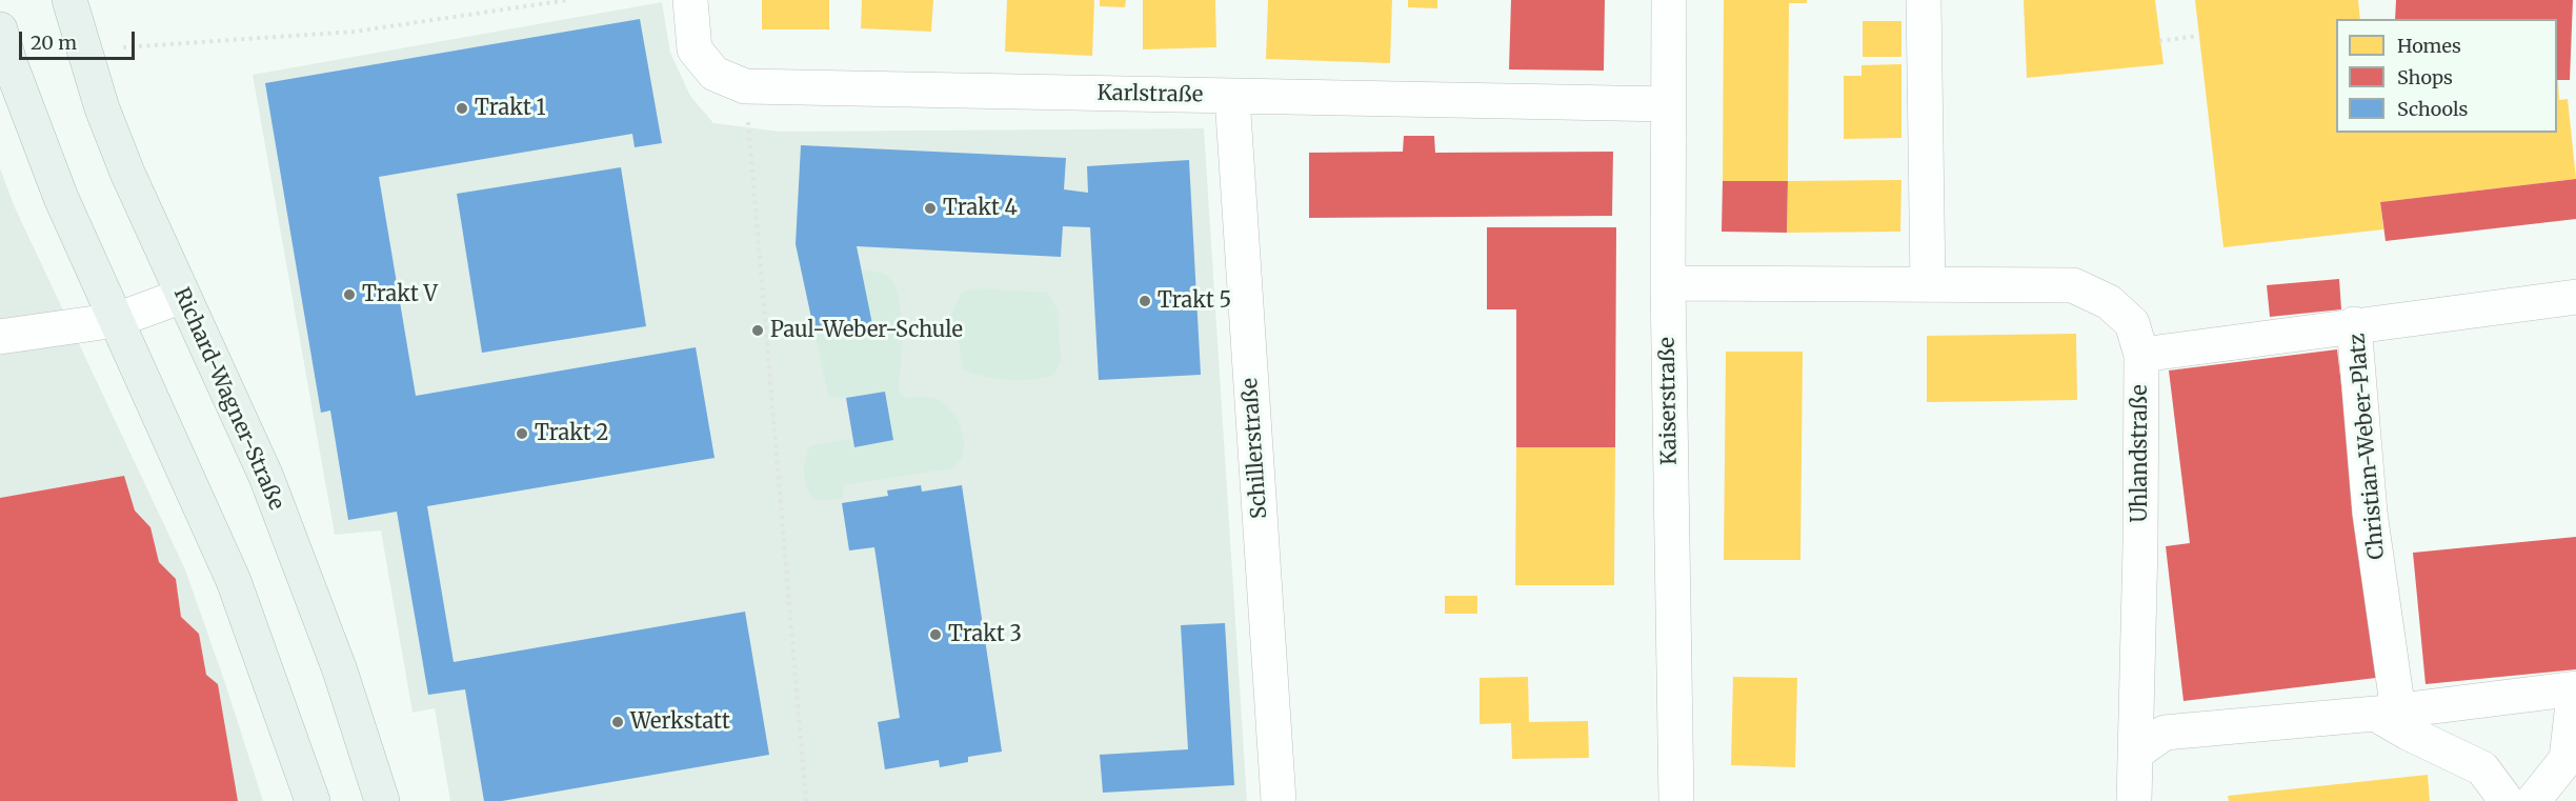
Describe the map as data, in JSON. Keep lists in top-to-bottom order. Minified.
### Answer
{"streets":{"main road":["Richard-Wagner-Straße"],"street":["Karlstraße","Kaiserstraße","Christian-Weber-Platz","Schillerstraße","Uhlandstraße"]},"crossings":[["Karlstraße","Kaiserstraße"],["Karlstraße","Schillerstraße"],["Kaiserstraße","Uhlandstraße"]],"places":["Trakt 1","Trakt 4","Trakt V","Trakt 5","Paul-Weber-Schule","Trakt 2","Trakt 3","Werkstatt"],"legend":["Homes","Shops","Schools"],"scale_bar":"20 m"}
